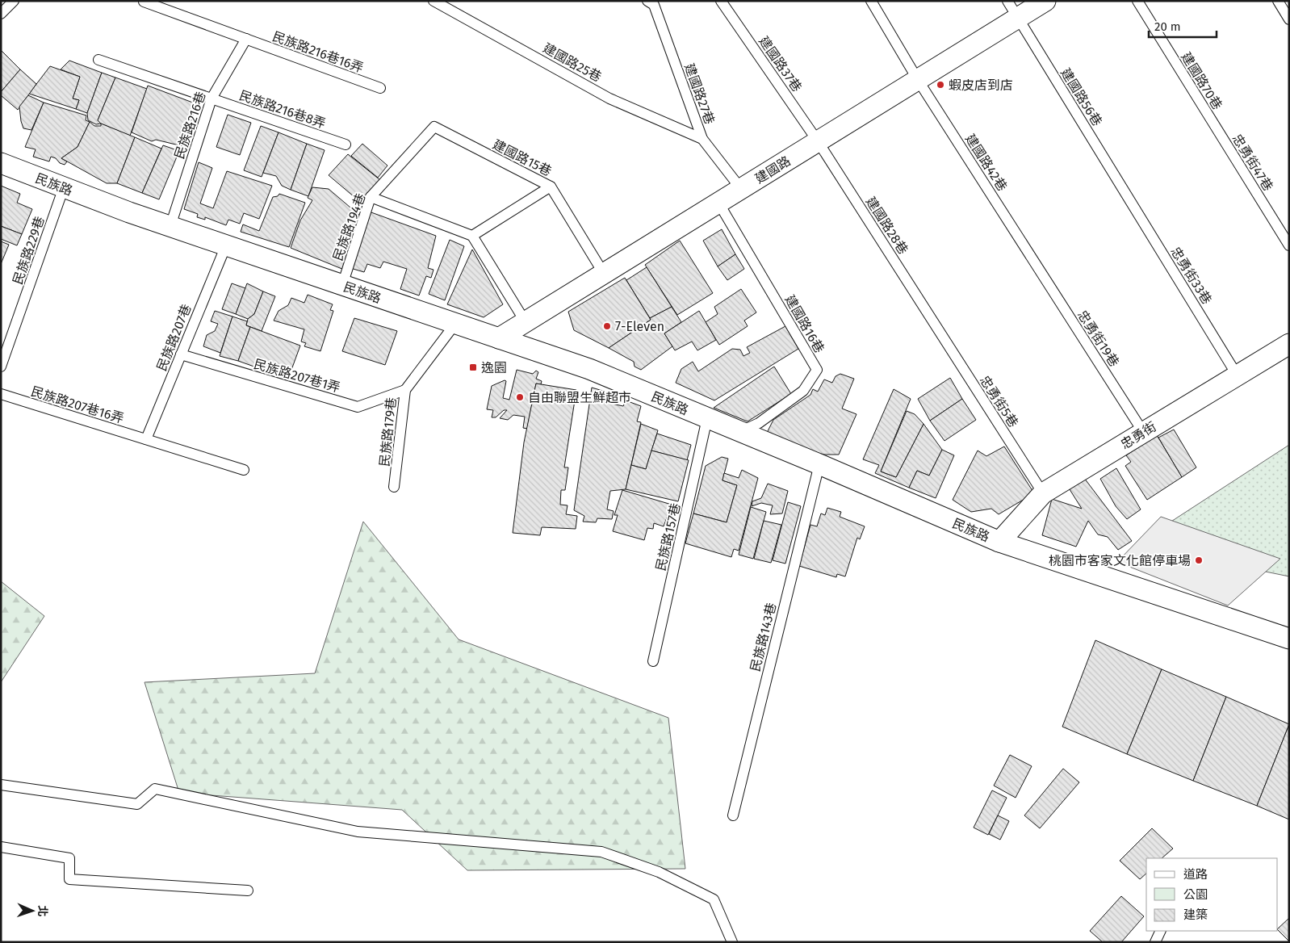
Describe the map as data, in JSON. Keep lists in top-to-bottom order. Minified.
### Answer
{"streets":{"street":["建國路","民族路","忠勇街"],"lane":["民族路216巷16弄","建國路25巷","建國路37巷","建國路70巷","建國路27巷","建國路56巷","民族路216巷8弄","民族路216巷","建國路15巷","建國路42巷","忠勇街47巷","建國路28巷","民族路194巷","民族路229巷","忠勇街33巷","建國路16巷","民族路207巷","忠勇街19巷","民族路207巷1弄","忠勇街5巷","民族路207巷16弄","民族路179巷","民族路157巷","民族路143巷"]},"crossings":[["民族路216巷16弄","民族路216巷"],["建國路25巷","建國路27巷"],["建國路37巷","建國路"],["建國路37巷","建國路28巷"],["建國路70巷","忠勇街47巷"],["建國路27巷","建國路"],["建國路56巷","建國路"],["建國路56巷","忠勇街33巷"],["民族路216巷8弄","民族路216巷"],["民族路216巷","民族路"],["建國路15巷","建國路"],["建國路15巷","民族路194巷"],["建國路42巷","建國路"],["建國路42巷","忠勇街19巷"],["建國路","民族路"],["建國路","建國路28巷"],["建國路","建國路16巷"],["民族路","民族路194巷"],["民族路","民族路229巷"],["民族路","建國路16巷"],["民族路","民族路207巷"],["民族路","民族路179巷"],["民族路","忠勇街"],["民族路","民族路157巷"],["民族路","民族路143巷"],["建國路28巷","忠勇街5巷"],["忠勇街33巷","忠勇街"],["民族路207巷","民族路207巷1弄"],["民族路207巷","民族路207巷16弄"],["忠勇街19巷","忠勇街"],["民族路207巷1弄","民族路179巷"],["忠勇街5巷","忠勇街"]],"places":{"other":["蝦皮店到店","7-Eleven","自由聯盟生鮮超市","桃園市客家文化館停車場"],"transit":["逸園"]},"legend":["道路","公園","建築"],"scale_bar":"20 m","north":"right"}
